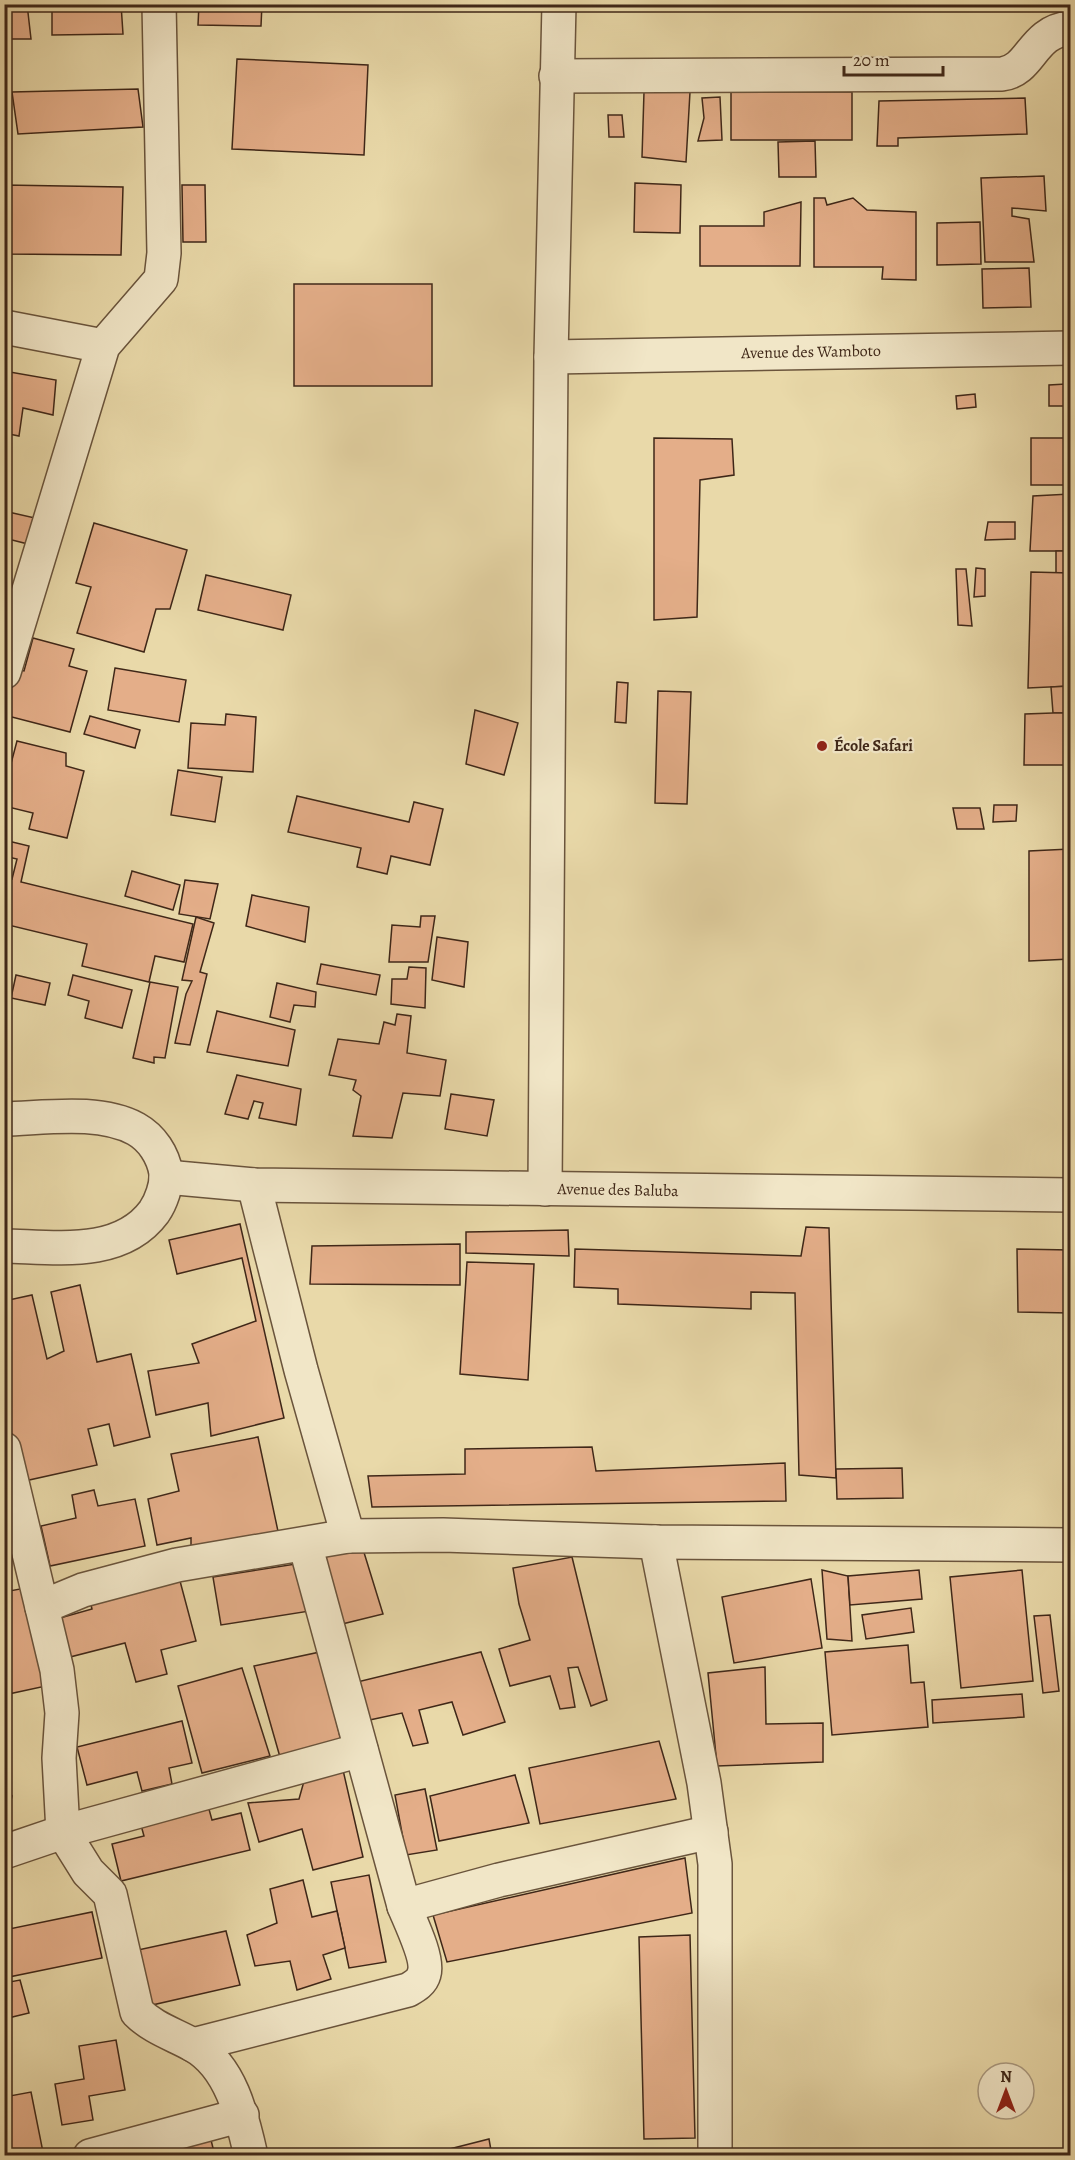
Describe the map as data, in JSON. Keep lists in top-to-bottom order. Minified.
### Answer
{"streets":{"street":["Avenue des Wamboto","Avenue des Baluba"]},"places":["École Safari"],"scale_bar":"20 m","north":"top"}
